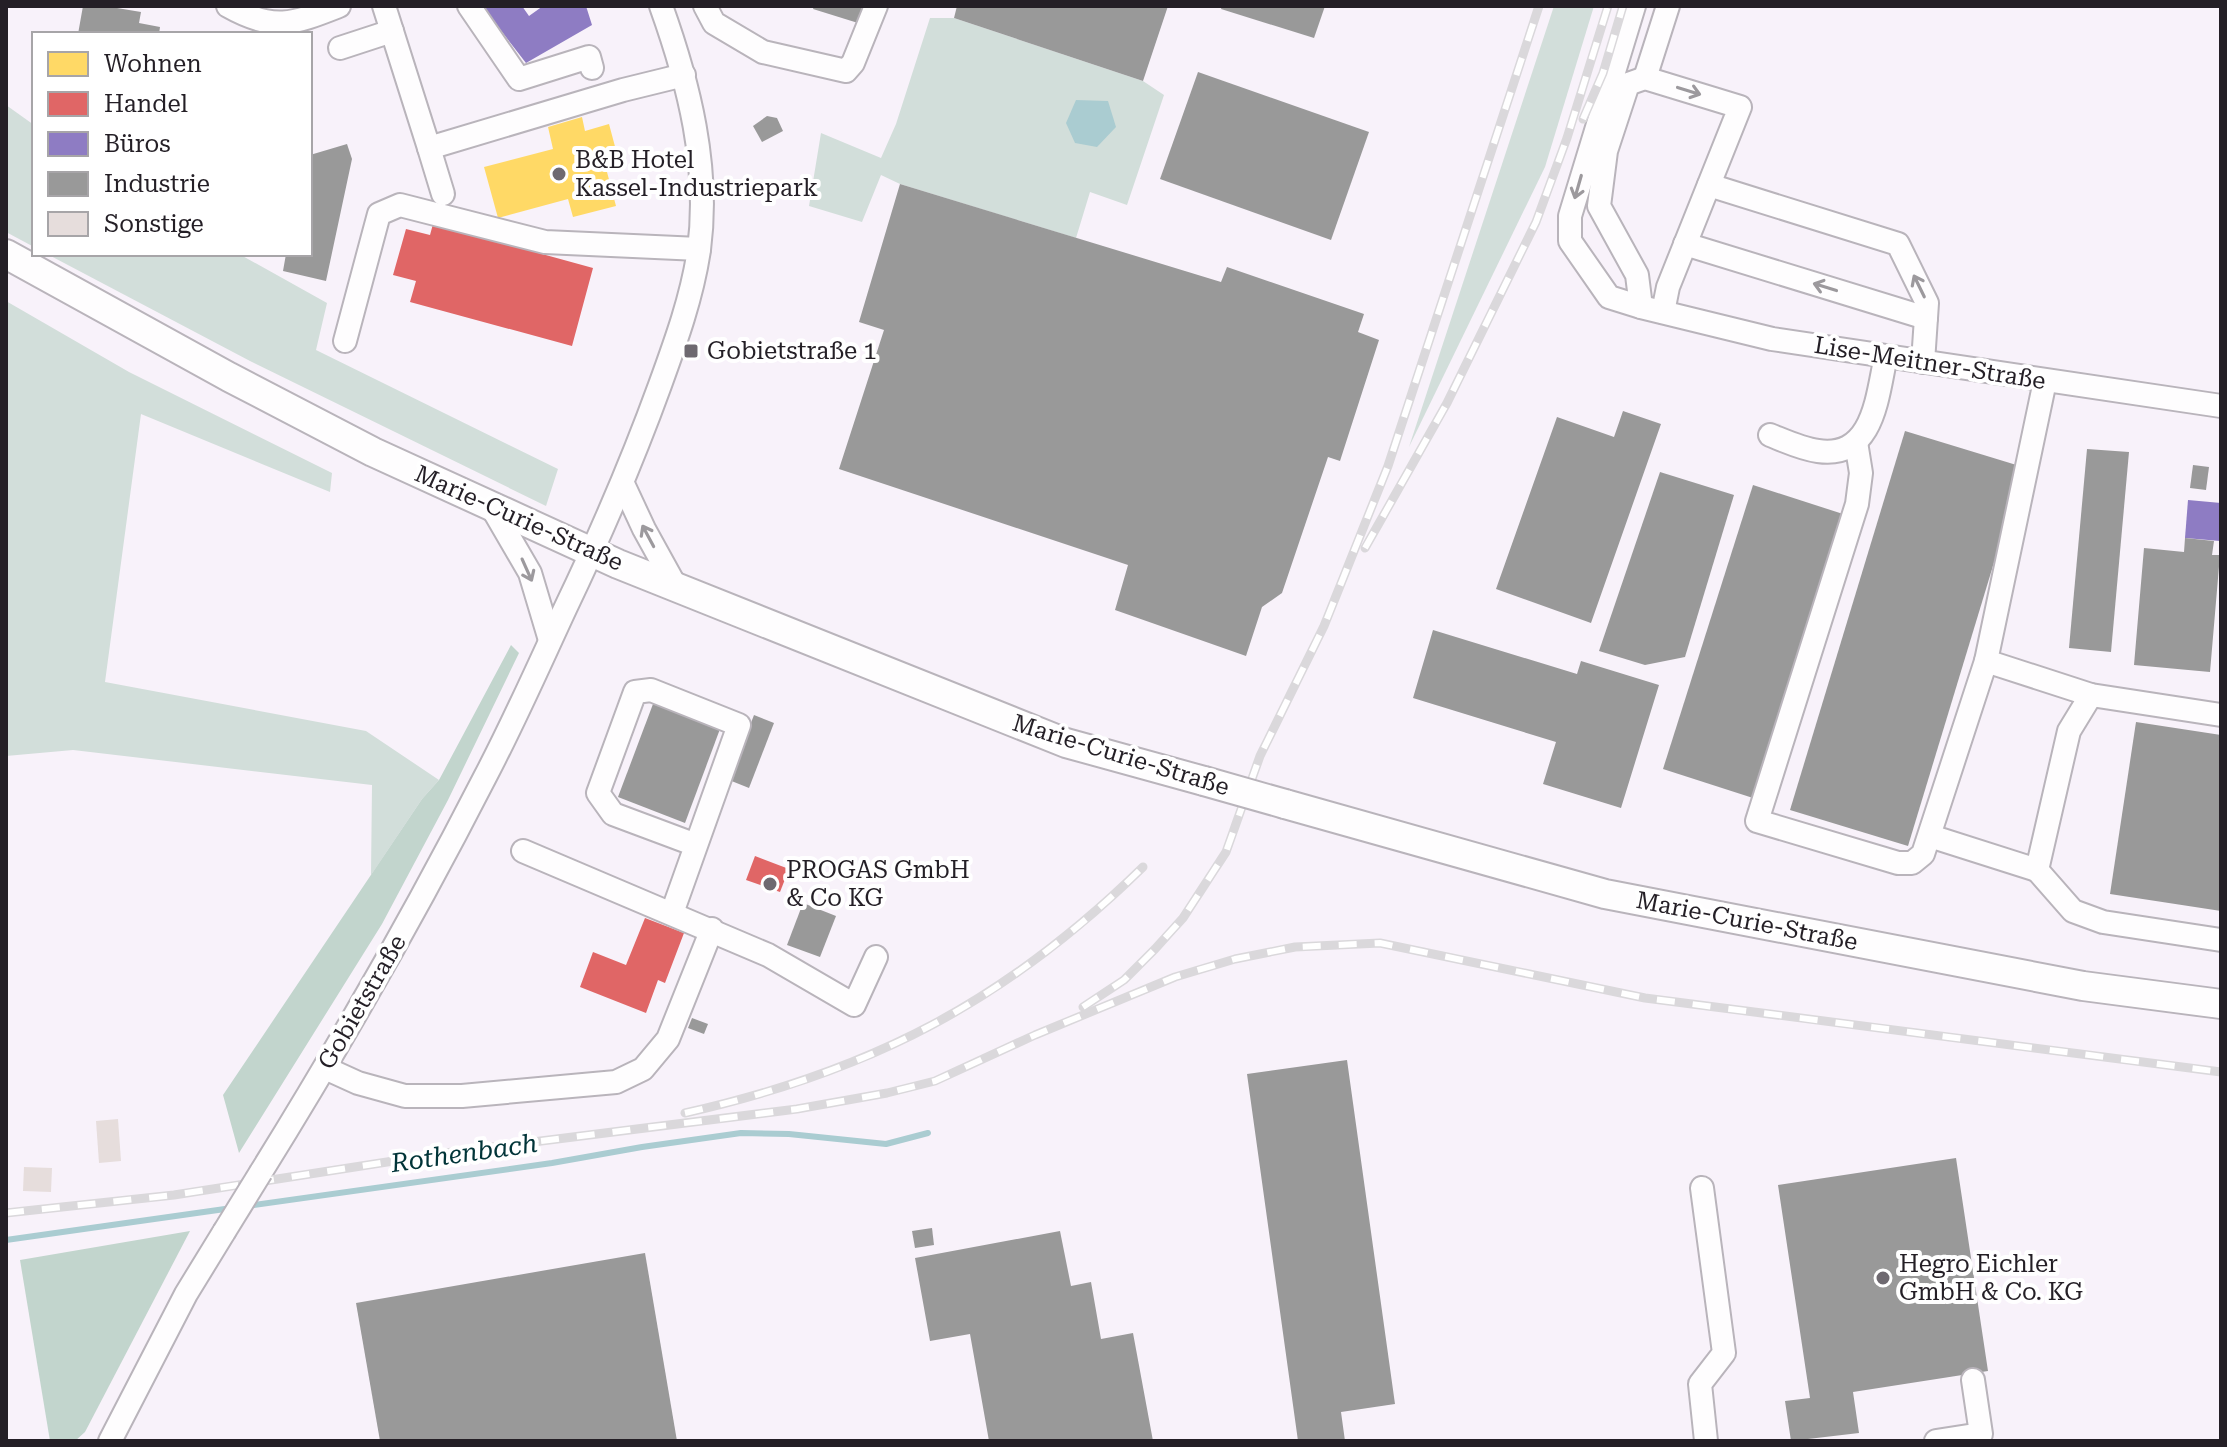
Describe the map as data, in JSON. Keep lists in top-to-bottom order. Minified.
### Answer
{"streets":{"main road":["Marie-Curie-Straße"],"street":["Lise-Meitner-Straße","Gobietstraße"]},"crossings":[["Marie-Curie-Straße","Gobietstraße"]],"water":["Rothenbach"],"places":{"other":["B&B Hotel Kassel-Industriepark","PROGAS GmbH & Co KG","Hegro Eichler GmbH & Co. KG"],"transit":["Gobietstraße 1"]},"legend":["Wohnen","Handel","Büros","Industrie","Sonstige"]}
